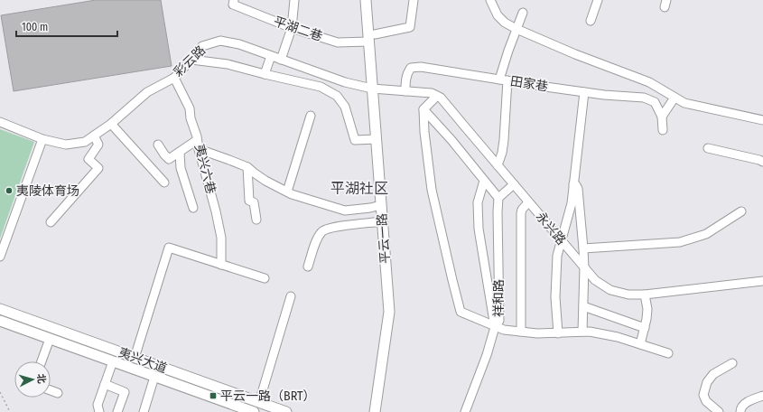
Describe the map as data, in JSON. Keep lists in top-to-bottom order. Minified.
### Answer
{"streets":{"main road":["平云一路","夷兴大道"],"street":["平湖二巷","彩云路","田家巷","夷兴六巷","永兴路","祥和路"]},"crossings":[["平湖二巷","平云一路"],["彩云路","夷兴六巷"],["彩云路","平云一路"]],"districts":["平湖社区"],"places":{"other":["夷陵体育场"],"transit":["平云一路（BRT）"]},"scale_bar":"100 m","north":"right"}
